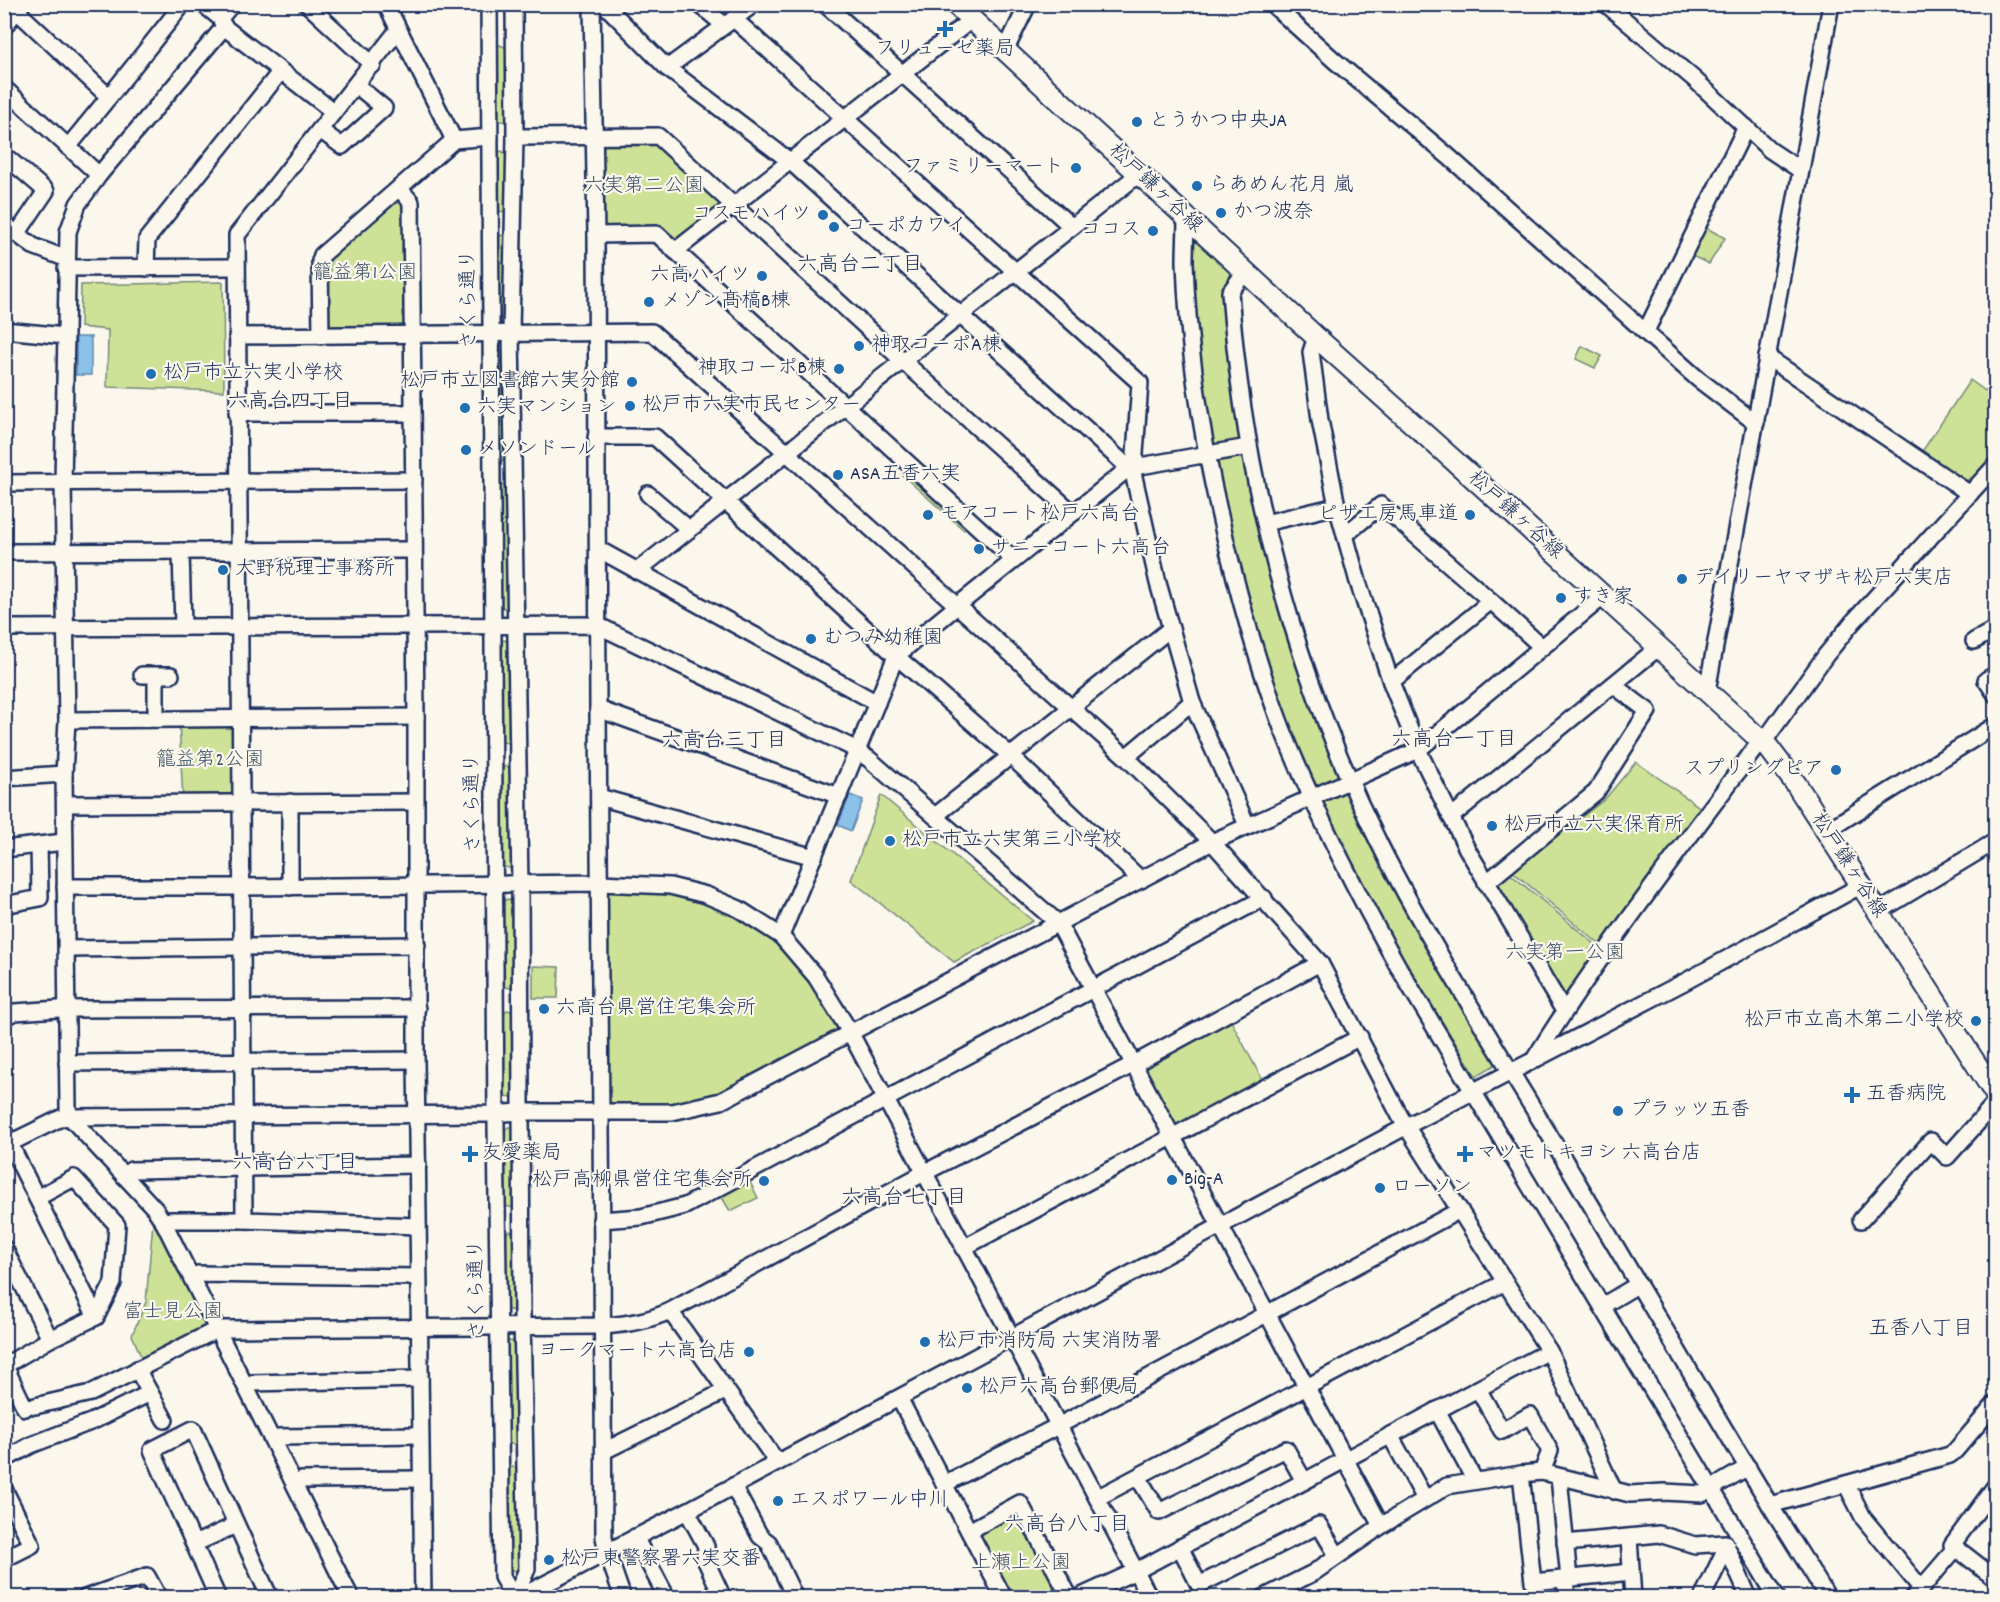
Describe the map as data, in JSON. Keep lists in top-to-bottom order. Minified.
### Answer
{"streets":{"main road":["松戸鎌ヶ谷線"],"street":["さくら通り"]},"districts":["六高台二丁目","六高台四丁目","六高台一丁目","六高台三丁目","六高台六丁目","六高台七丁目","五香八丁目","六高台八丁目"],"parks":["六実第二公園","籠益第1公園","籠益第2公園","六実第一公園","富士見公園","上瀬上公園"],"places":{"health":["フリューゼ薬局","五香病院","友愛薬局","マツモトキヨシ 六高台店"],"other":["とうかつ中央JA","ファミリーマート","らあめん花月 嵐","かつ波奈","コスモハイツ","コーポカワイ","ココス","六高ハイツ","メゾン髙槁B棟","神取コーポA棟","神取コーポB棟","松戸市立六実小学校","松戸市立図書館六実分館","松戸市六実市民センター","六実マンション","メソンドール","ASA五香六実","モアコート松戸六高台","ピザ工房馬車道","サニーコート六高台","大野税理士事務所","デイリーヤマザキ松戸六実店","すき家","むつみ幼稚園","スプリングピア","松戸市立六実保育所","松戸市立六実第三小学校","六高台県営住宅集会所","松戸市立高木第二小学校","プラッツ五香","Big-A","松戸高柳県営住宅集会所","ローソン","松戸市消防局 六実消防署","ヨークマート六高台店","松戸六高台郵便局","エスポワール中川","松戸東警察署六実交番"]}}
